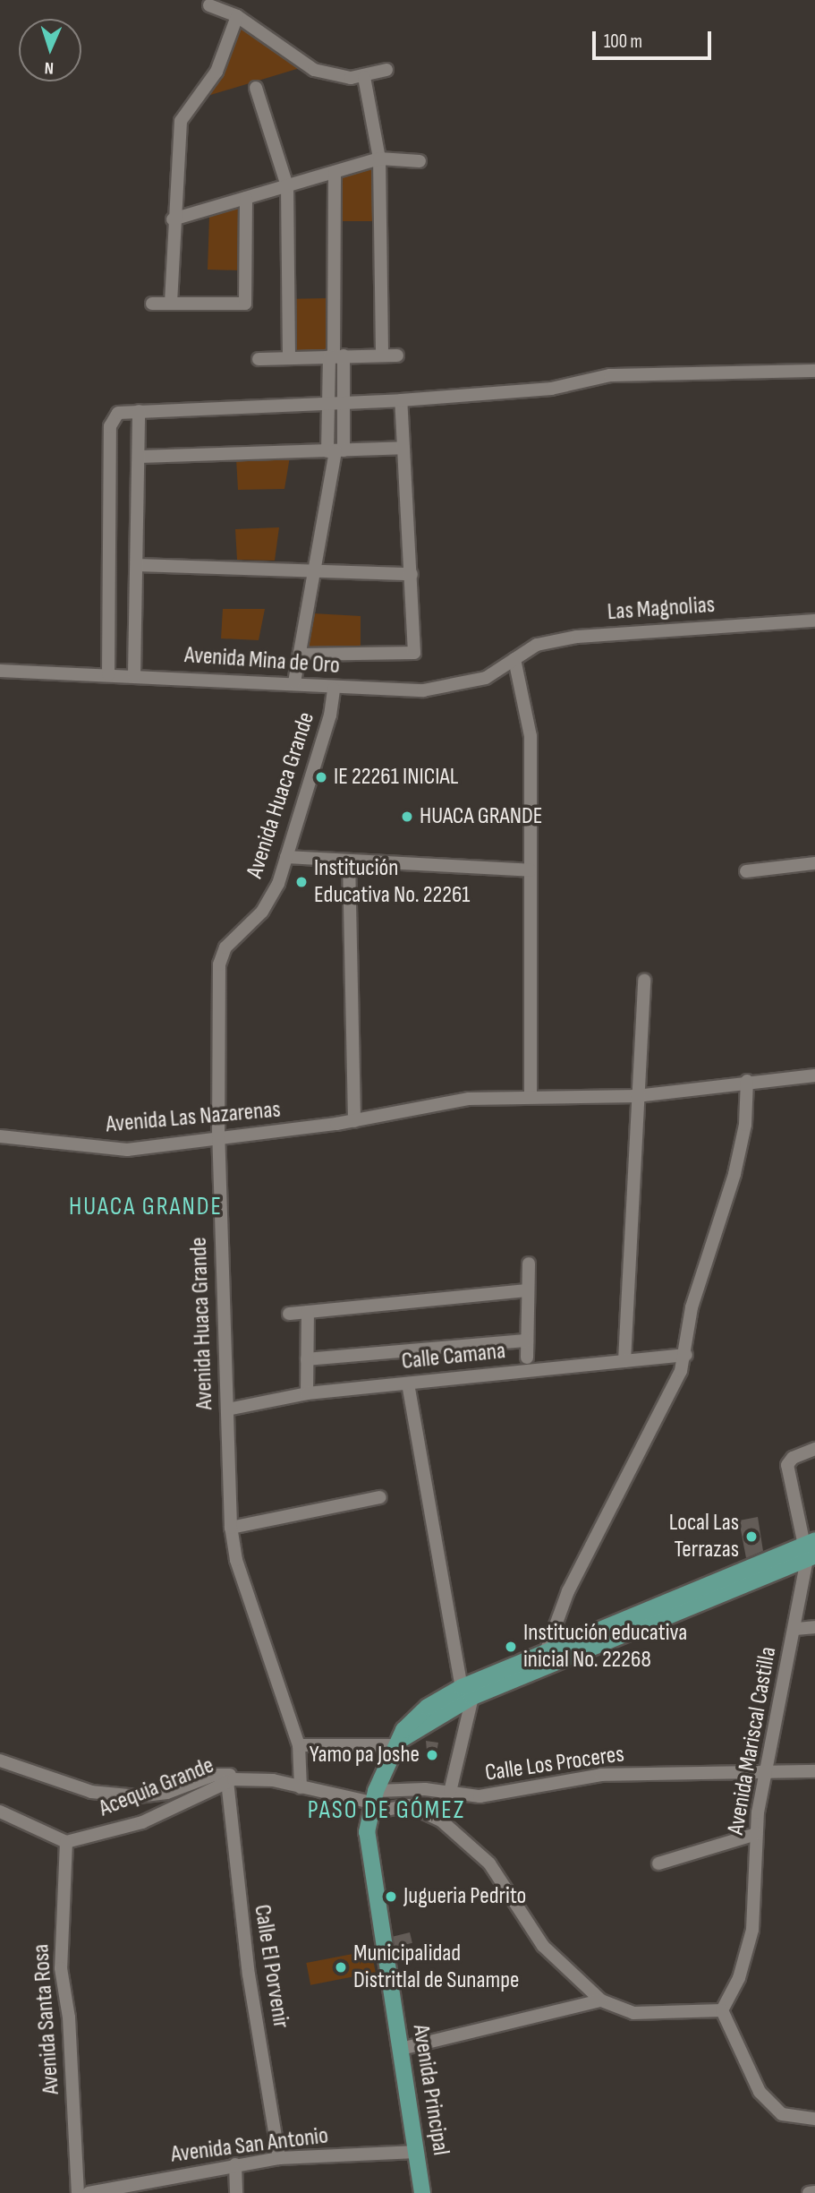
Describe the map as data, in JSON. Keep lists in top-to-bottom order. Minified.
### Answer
{"streets":{"main road":["Avenida Principal"],"street":["Las Magnolias","Avenida Mina de Oro","Avenida Huaca Grande","Avenida Las Nazarenas","Calle Camana","Avenida Mariscal Castilla","Calle Los Proceres","Acequia Grande","Calle El Porvenir","Avenida Santa Rosa","Avenida San Antonio"]},"crossings":[["Las Magnolias","Avenida Mina de Oro"],["Avenida Mina de Oro","Avenida Huaca Grande"],["Avenida Huaca Grande","Avenida Las Nazarenas"],["Avenida Huaca Grande","Calle Camana"],["Avenida Huaca Grande","Acequia Grande"],["Avenida Mariscal Castilla","Calle Los Proceres"],["Avenida Mariscal Castilla","Avenida Principal"],["Calle Los Proceres","Acequia Grande"],["Calle Los Proceres","Avenida Principal"],["Acequia Grande","Calle El Porvenir"],["Acequia Grande","Avenida Santa Rosa"],["Acequia Grande","Avenida Principal"],["Calle El Porvenir","Avenida San Antonio"],["Avenida Principal","Avenida San Antonio"]],"districts":["HUACA GRANDE","PASO DE GÓMEZ"],"places":["IE 22261 INICIAL","HUACA GRANDE","Institución Educativa No. 22261","Local Las Terrazas","Institución educativa inicial No. 22268","Yamo pa Joshe","Jugueria Pedrito","Municipalidad Distritlal de Sunampe"],"scale_bar":"100 m","north":"bottom"}
